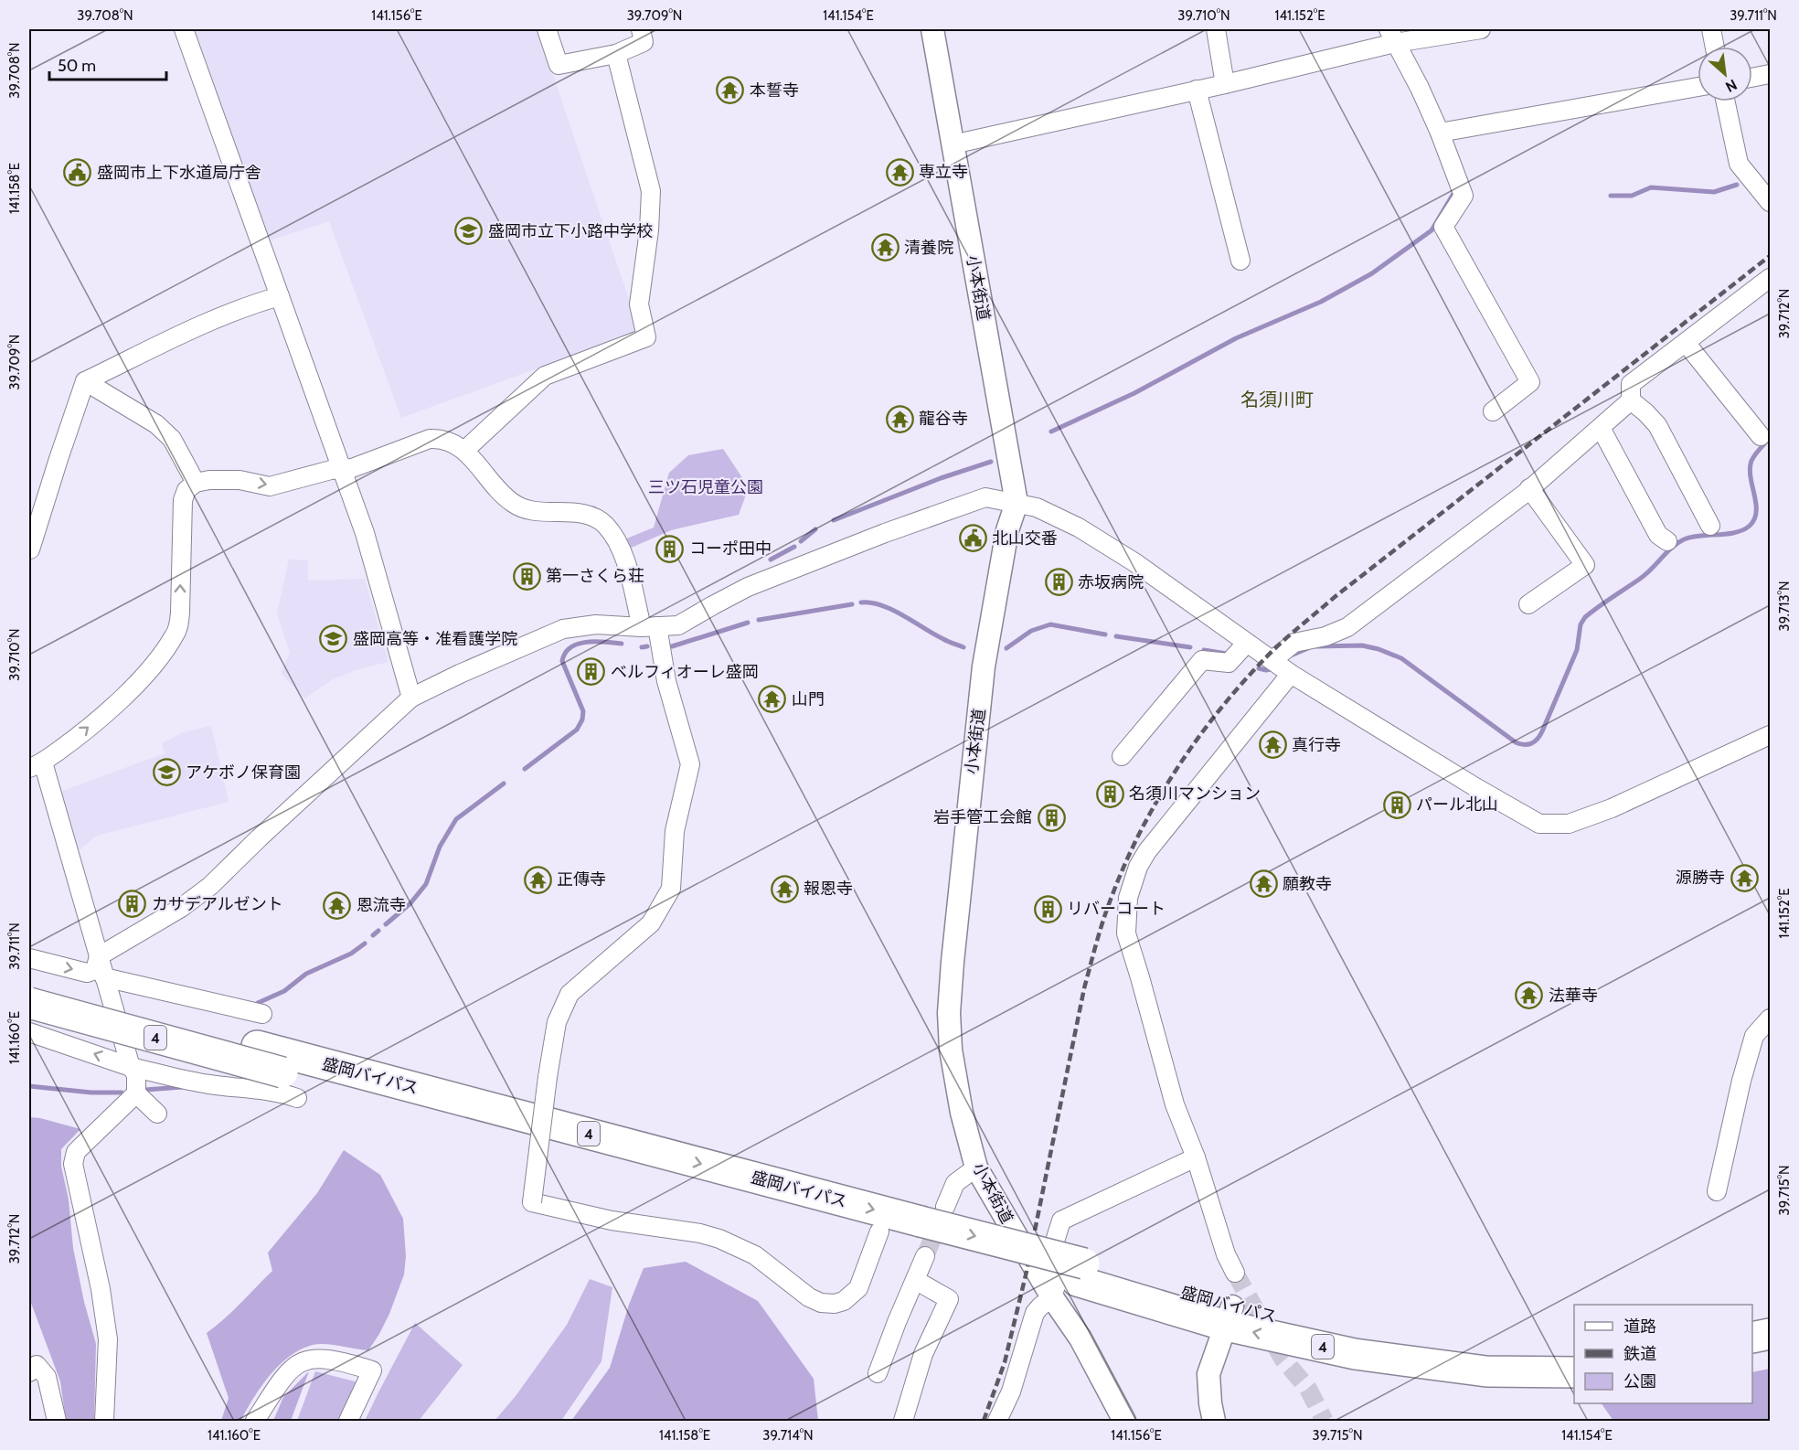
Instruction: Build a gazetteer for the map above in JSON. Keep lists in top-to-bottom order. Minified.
{"streets":{"highway":["4","盛岡バイパス"],"street":["小本街道"]},"districts":["名須川町"],"parks":["三ツ石児童公園"],"places":{"temple":["本誓寺","専立寺","清養院","龍谷寺","山門","真行寺","源勝寺","正傳寺","願教寺","報恩寺","恩流寺","法華寺"],"public building":["盛岡市上下水道局庁舎","北山交番"],"school or university":["盛岡市立下小路中学校","盛岡高等・准看護学院","アケボノ保育園"],"building":["コーポ田中","第一さくら荘","赤坂病院","ベルフィオーレ盛岡","名須川マンション","パール北山","岩手管工会館","カサデアルゼント","リバーコート"]},"legend":["道路","鉄道","公園"],"scale_bar":"50 m","north":"bottom right","coordinates":["39.708°N","141.156°E","39.709°N","141.154°E","39.710°N","141.152°E","39.711°N","141.158°E","39.712°N","39.713°N","141.160°E","39.715°N","39.714°N"]}
